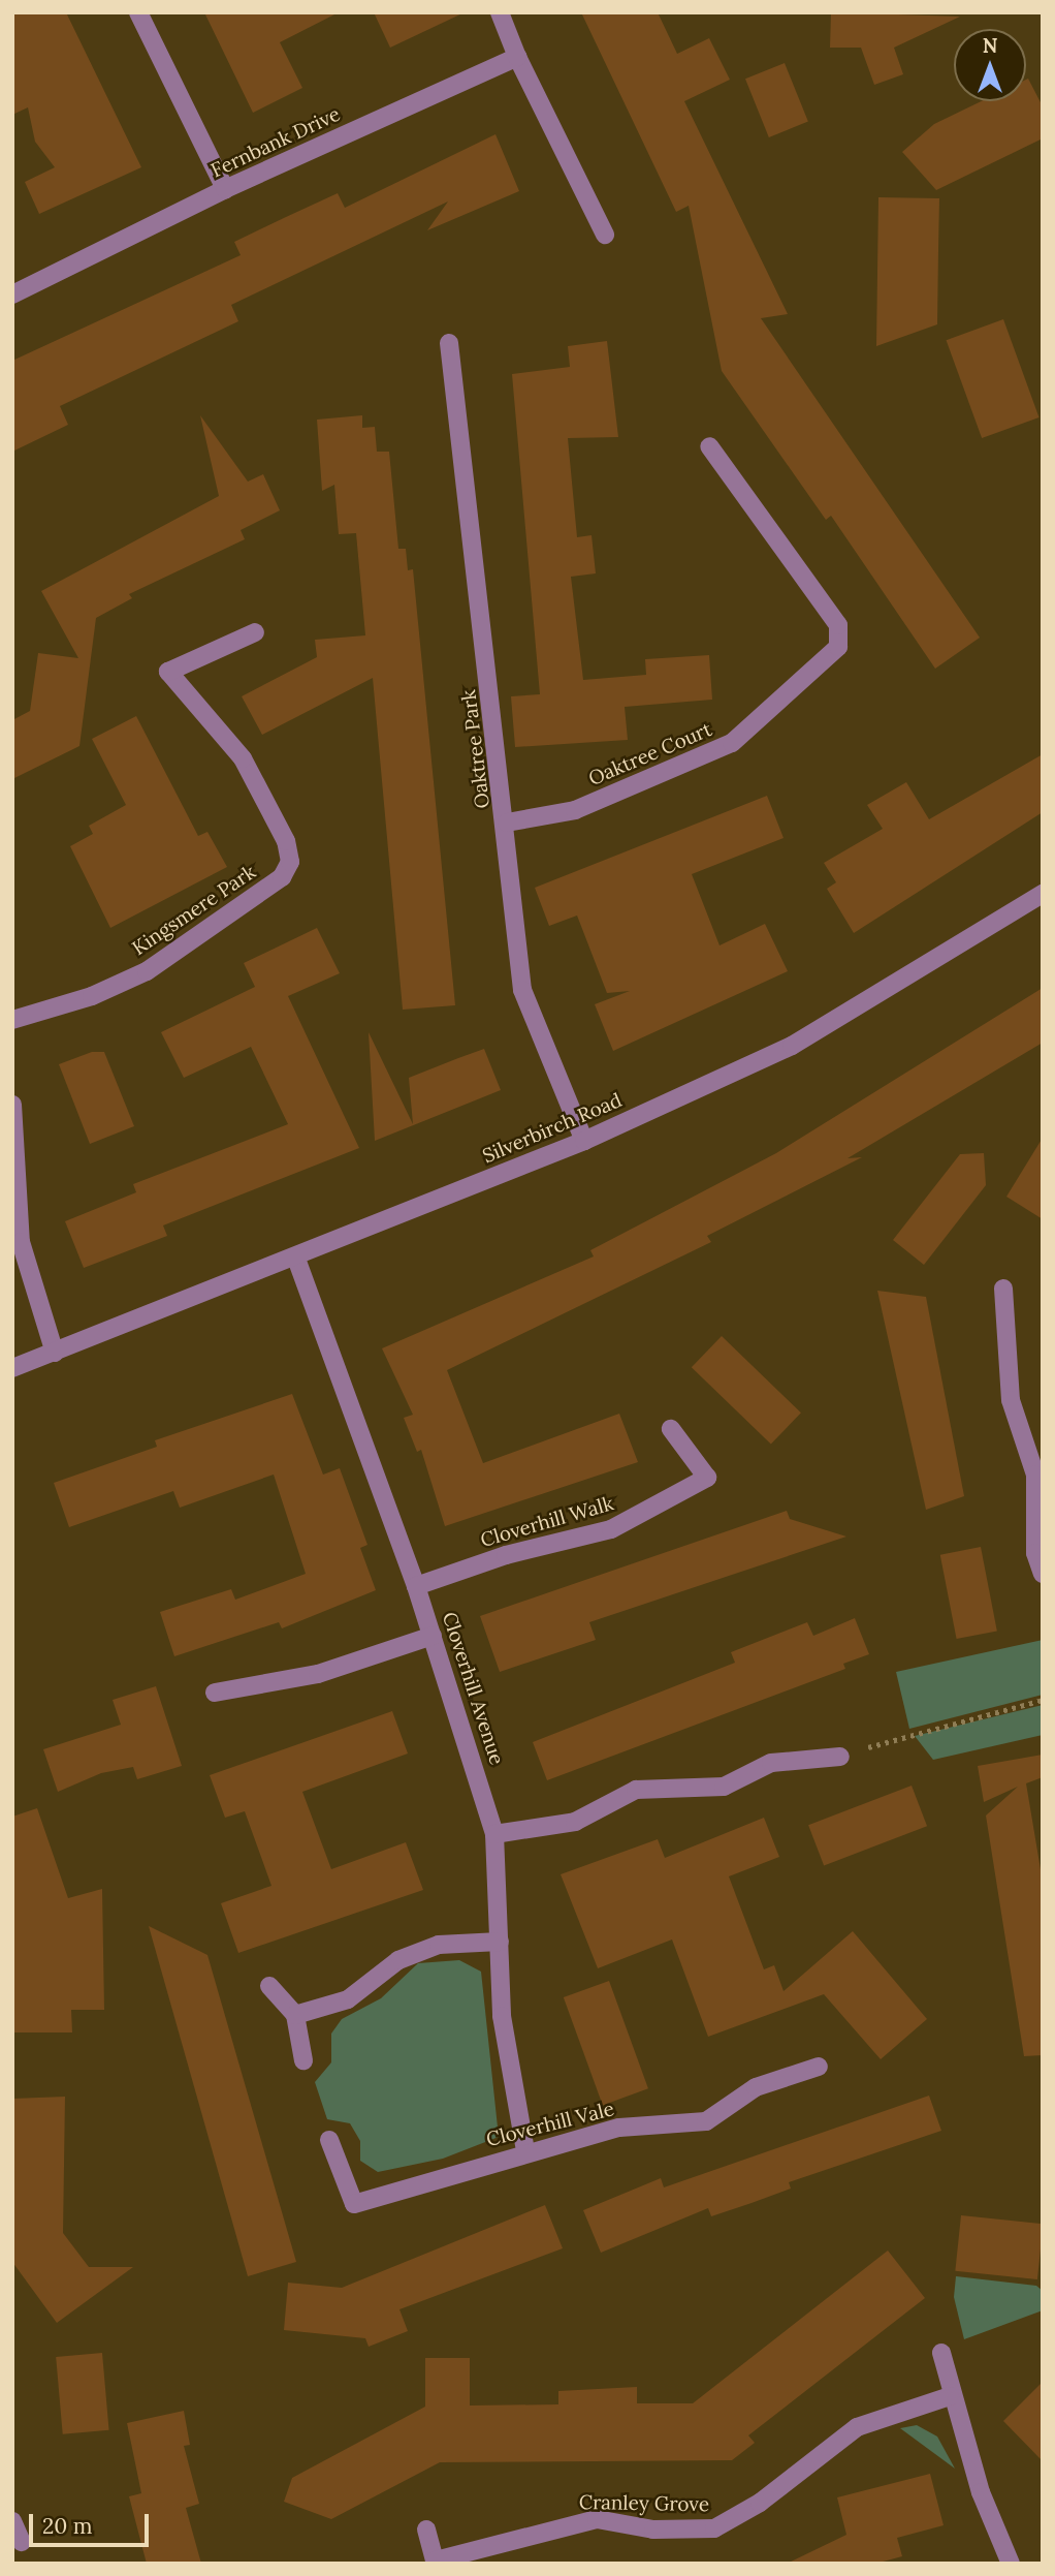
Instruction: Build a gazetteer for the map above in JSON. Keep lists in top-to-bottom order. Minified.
{"streets":{"street":["Fernbank Drive","Oaktree Park","Oaktree Court","Kingsmere Park","Silverbirch Road","Cloverhill Walk","Cloverhill Avenue","Cloverhill Vale","Cranley Grove"]},"crossings":[["Oaktree Park","Oaktree Court"],["Oaktree Park","Silverbirch Road"],["Silverbirch Road","Cloverhill Avenue"],["Cloverhill Walk","Cloverhill Avenue"],["Cloverhill Avenue","Cloverhill Vale"]],"scale_bar":"20 m","north":"top"}
